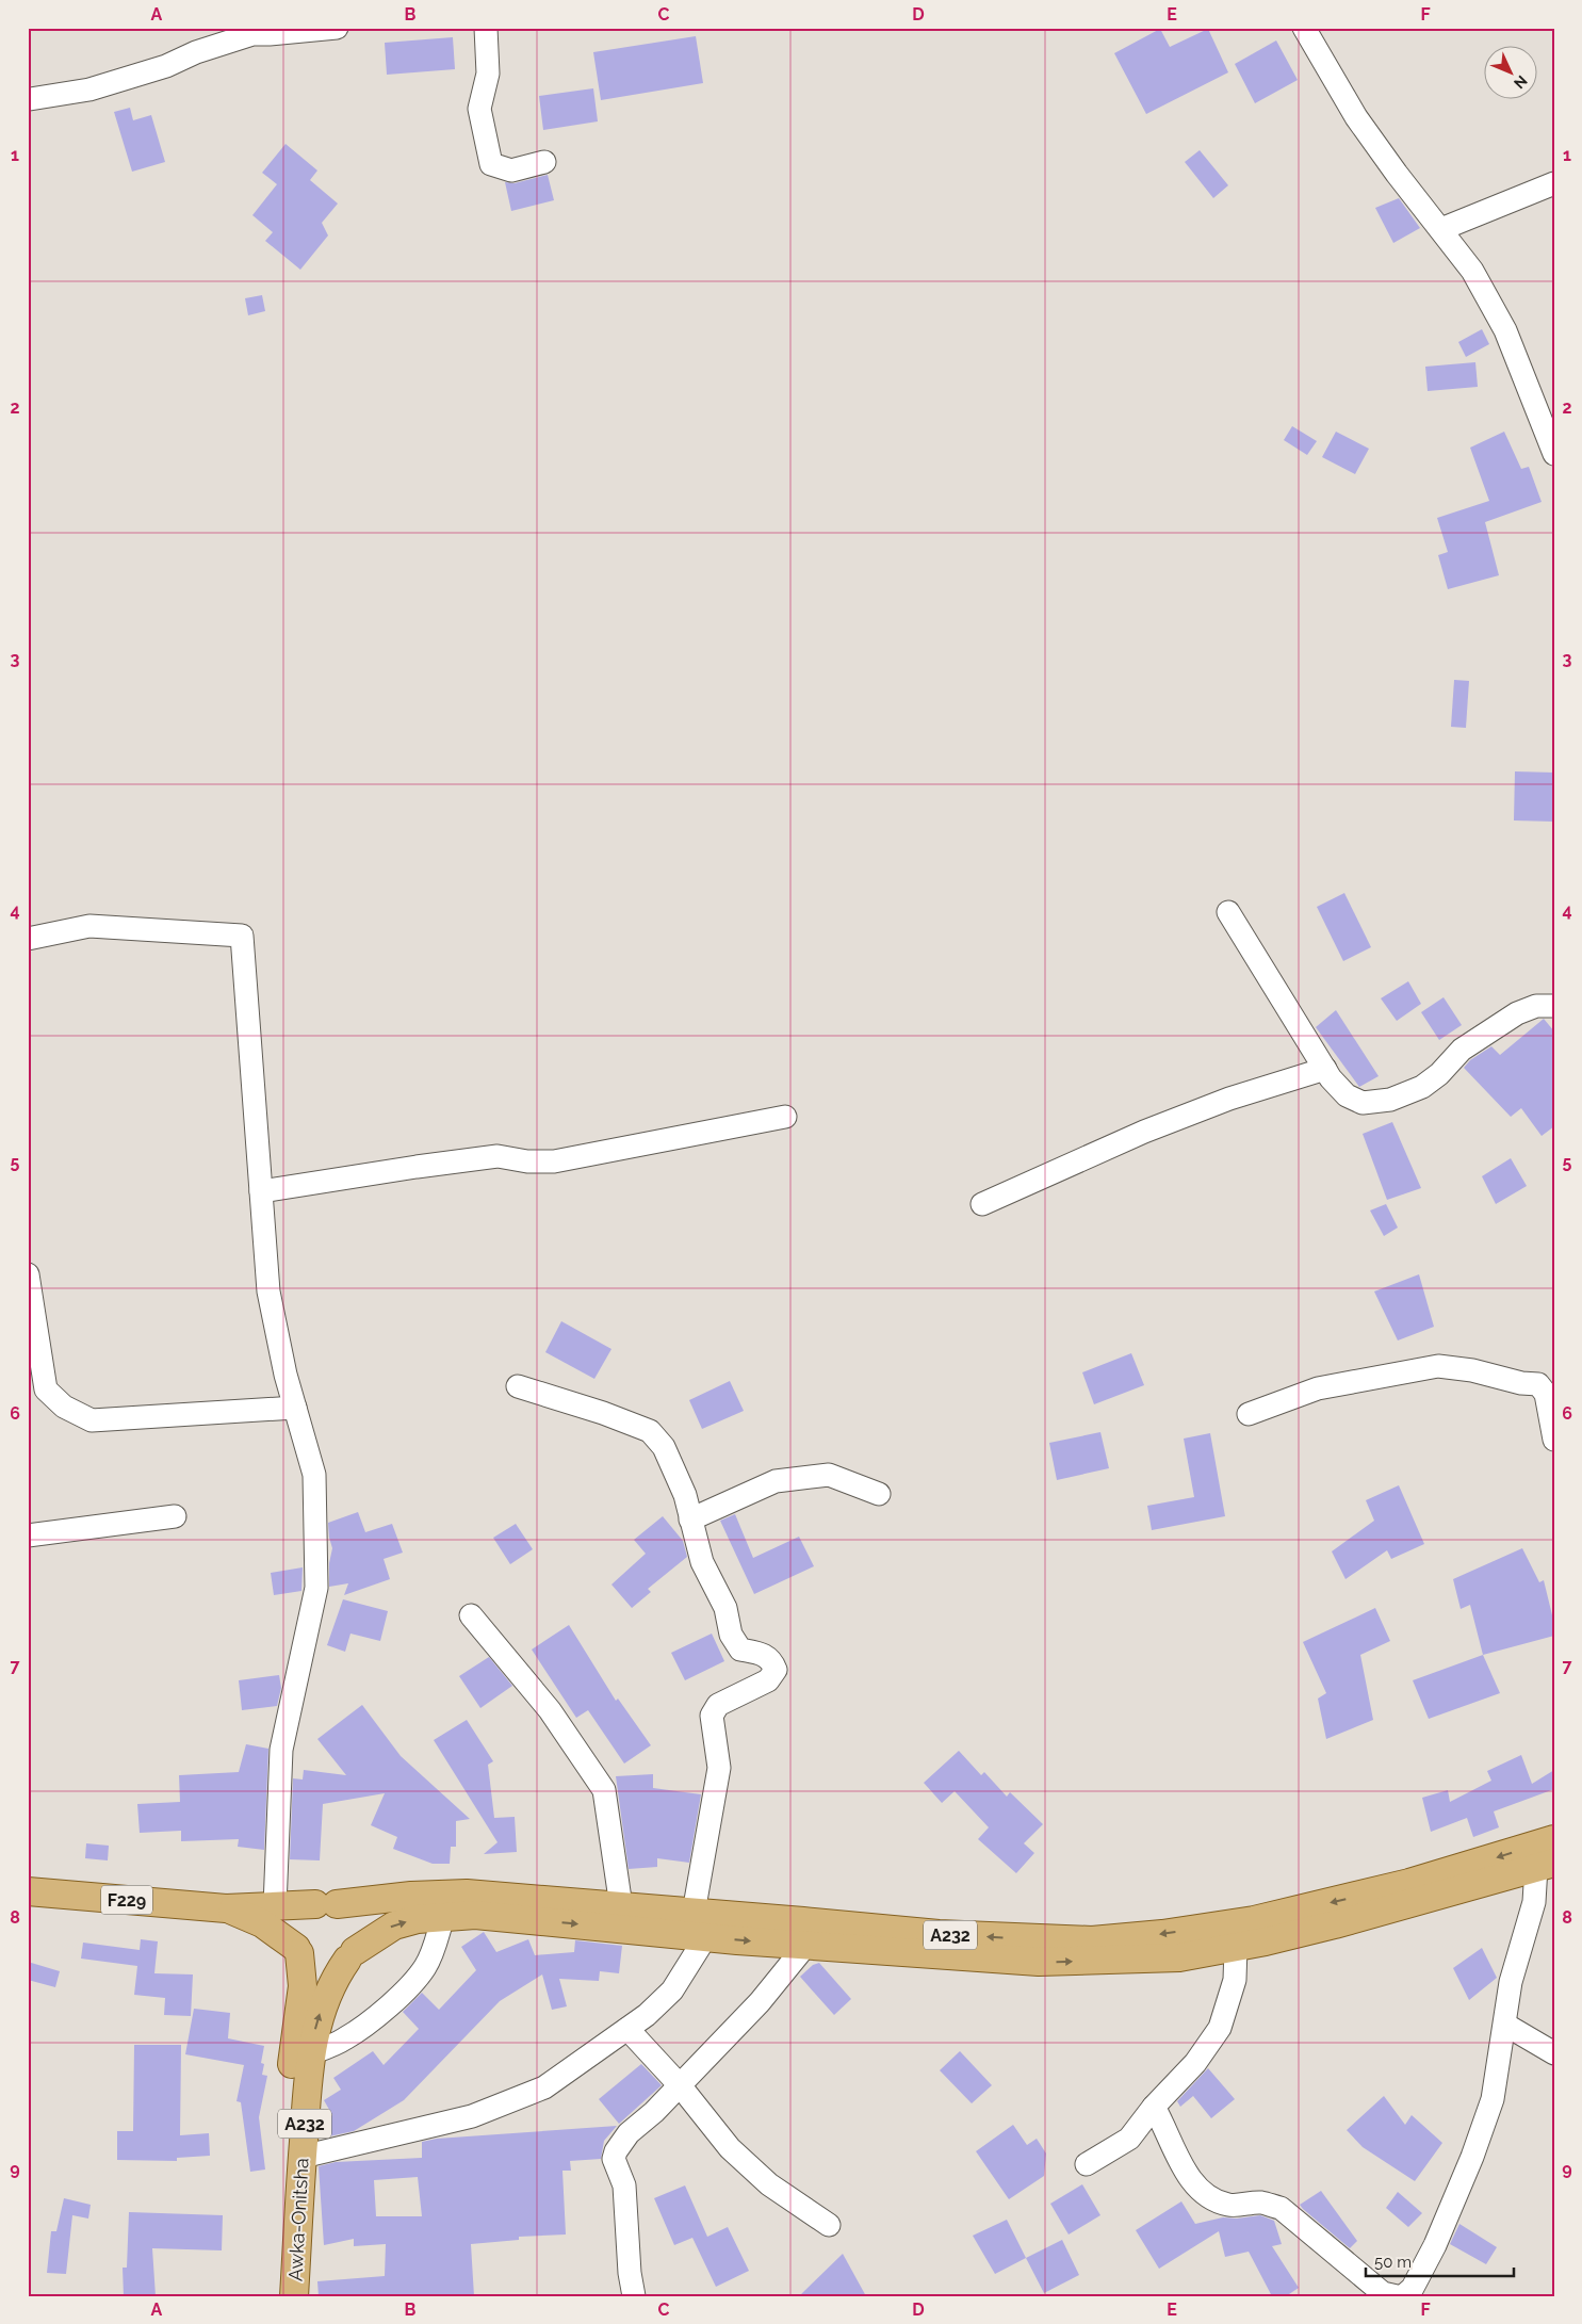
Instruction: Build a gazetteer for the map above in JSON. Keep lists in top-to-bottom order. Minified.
{"streets":{"main road":["F229","A232","Awka-Onitsha"]},"crossings":[["F229","A232"],["F229","Awka-Onitsha"],["A232","Awka-Onitsha"]],"scale_bar":"50 m","north":"bottom right","grid":{"columns":["A","B","C","D","E","F"],"rows":["1","2","3","4","5","6","7","8","9"]}}
